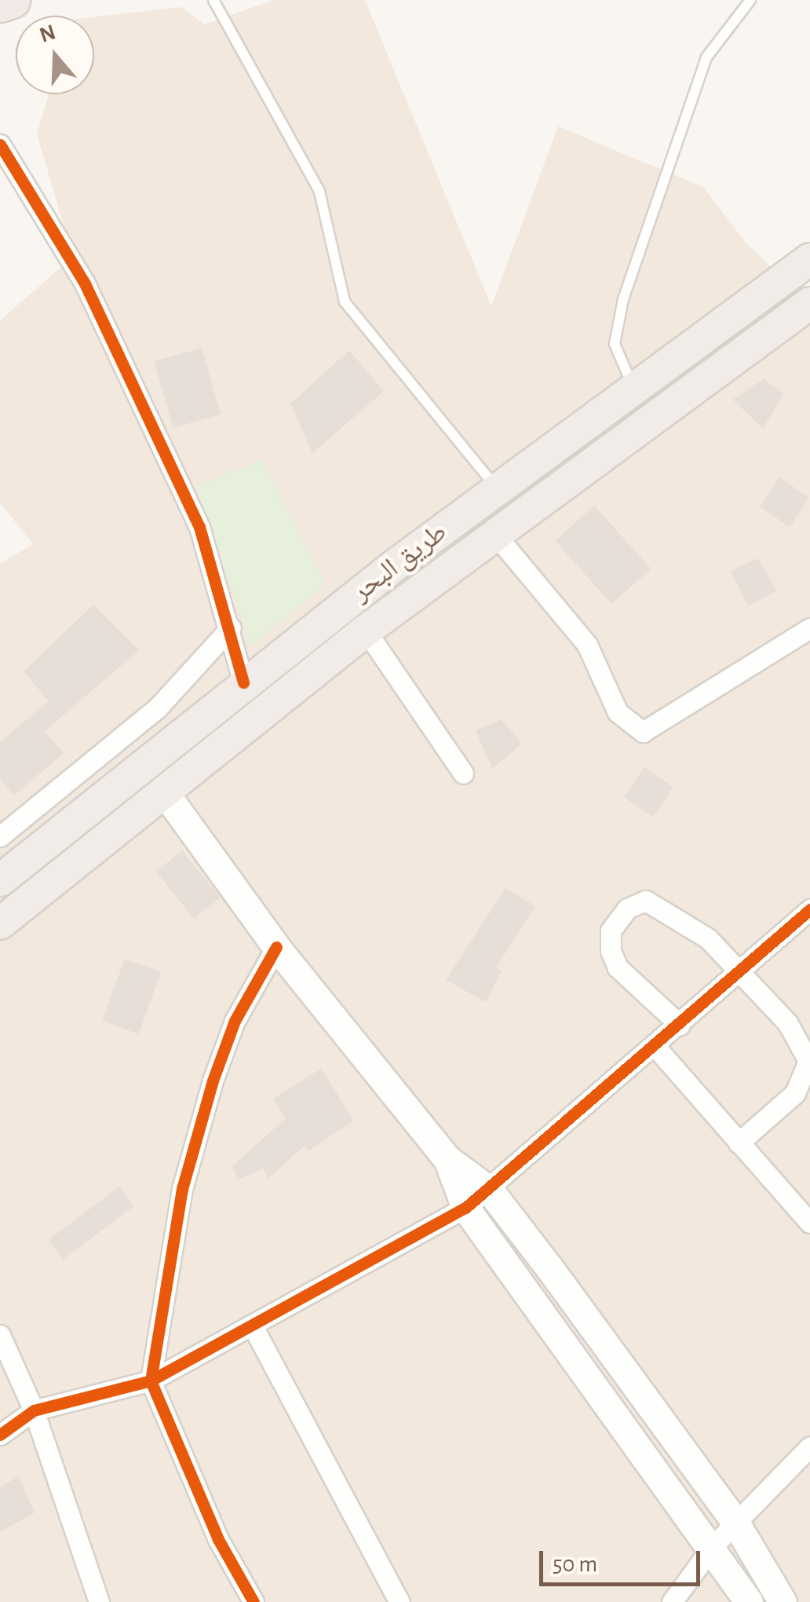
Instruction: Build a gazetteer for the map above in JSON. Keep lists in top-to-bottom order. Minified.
{"streets":{"highway":["طريق البحر"]},"scale_bar":"50 m","north":"top"}
